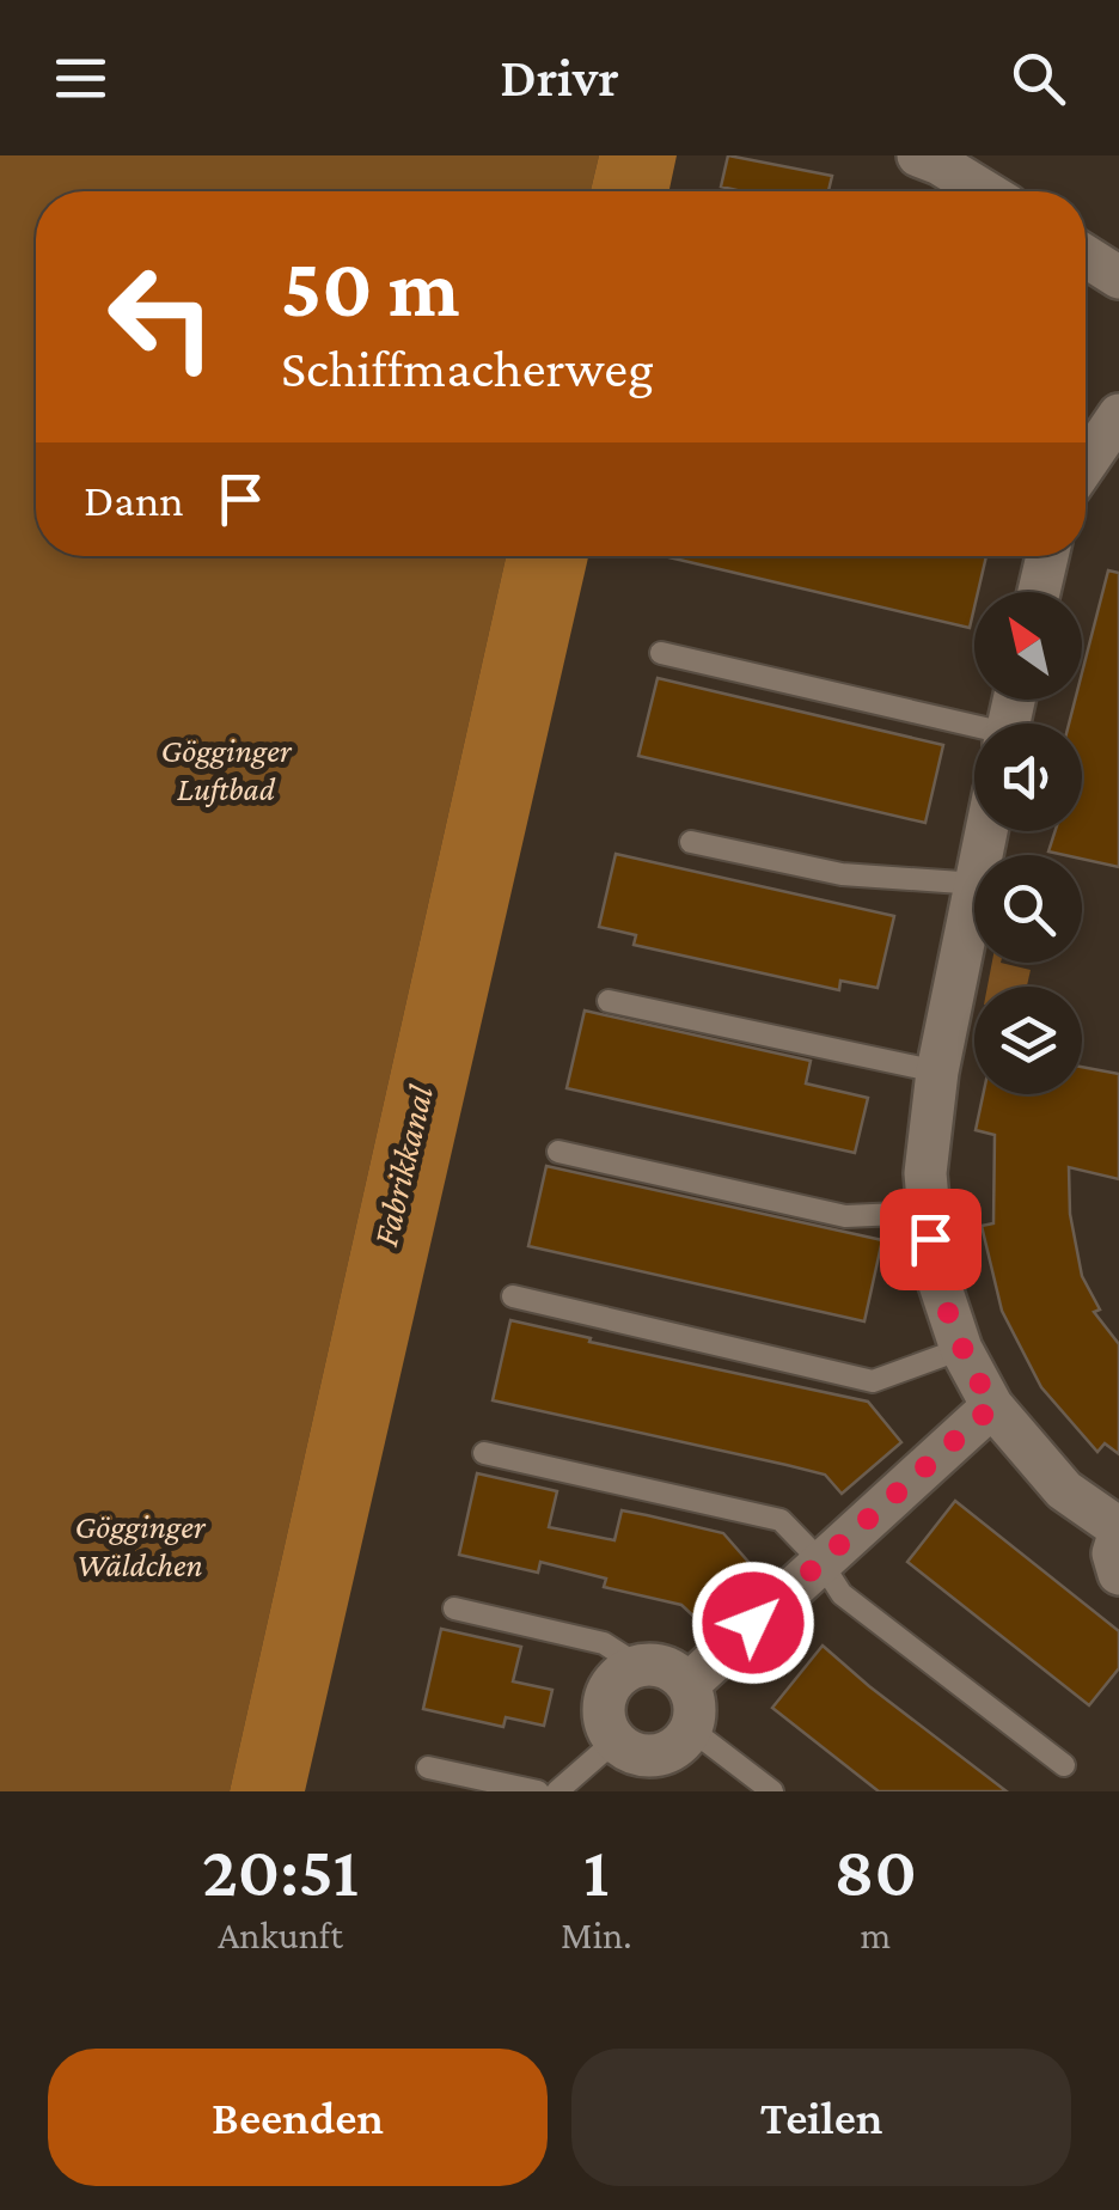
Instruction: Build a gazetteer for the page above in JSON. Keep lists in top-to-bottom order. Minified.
{"water":["Fabrikkanal"],"parks":["Gögginger Luftbad","Gögginger Wäldchen"],"north":"top left","page":{"header":"Drivr","turn":["50 m","Schiffmacherweg"],"then":"Dann","eta":["20:51","Ankunft","1","Min.","80","m"],"buttons":["Beenden","Teilen"]}}
